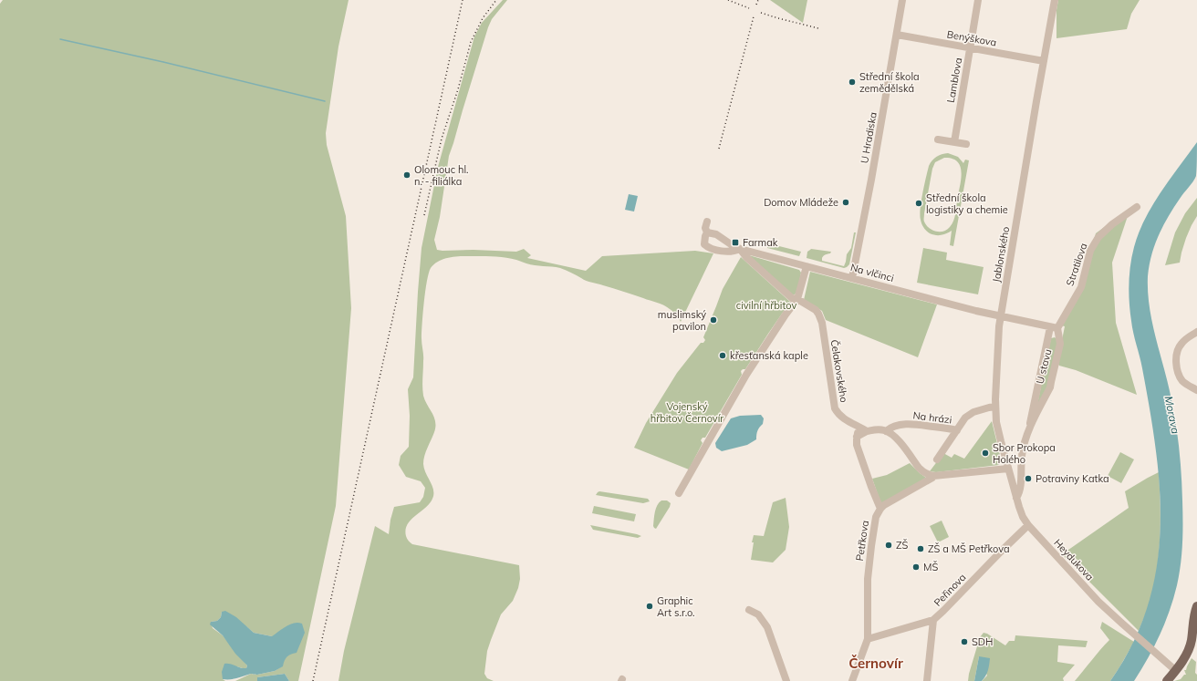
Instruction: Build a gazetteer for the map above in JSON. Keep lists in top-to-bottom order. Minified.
{"streets":{"street":["Benýškova","Lamblova","U Hradiska","Jablonského","Stratilova","Na vlčinci","U stavu","Čelakovského","Na hrázi","Petřkova","Heydukova","Peřinova"]},"crossings":[["Benýškova","Lamblova"],["Benýškova","U Hradiska"],["Benýškova","Jablonského"],["U Hradiska","Na vlčinci"],["Jablonského","Na vlčinci"],["Jablonského","Heydukova"],["Stratilova","U stavu"],["Na vlčinci","Čelakovského"],["U stavu","Heydukova"],["Čelakovského","Na hrázi"],["Petřkova","Peřinova"],["Heydukova","Peřinova"]],"districts":["Černovír"],"water":["Morava"],"parks":["civilní hřbitov","Vojenský hřbitov Černovír"],"places":{"other":["Střední škola zemědělská","Olomouc hl. n. - filiálka","Domov Mládeže","Střední škola logistiky a chemie","muslimský pavilon","křesťanská kaple","Sbor Prokopa Holého","Potraviny Katka","ZŠ","ZŠ a MŠ Petřkova","MŠ","Graphic Art s.r.o.","SDH"],"transit":["Farmak"]}}
